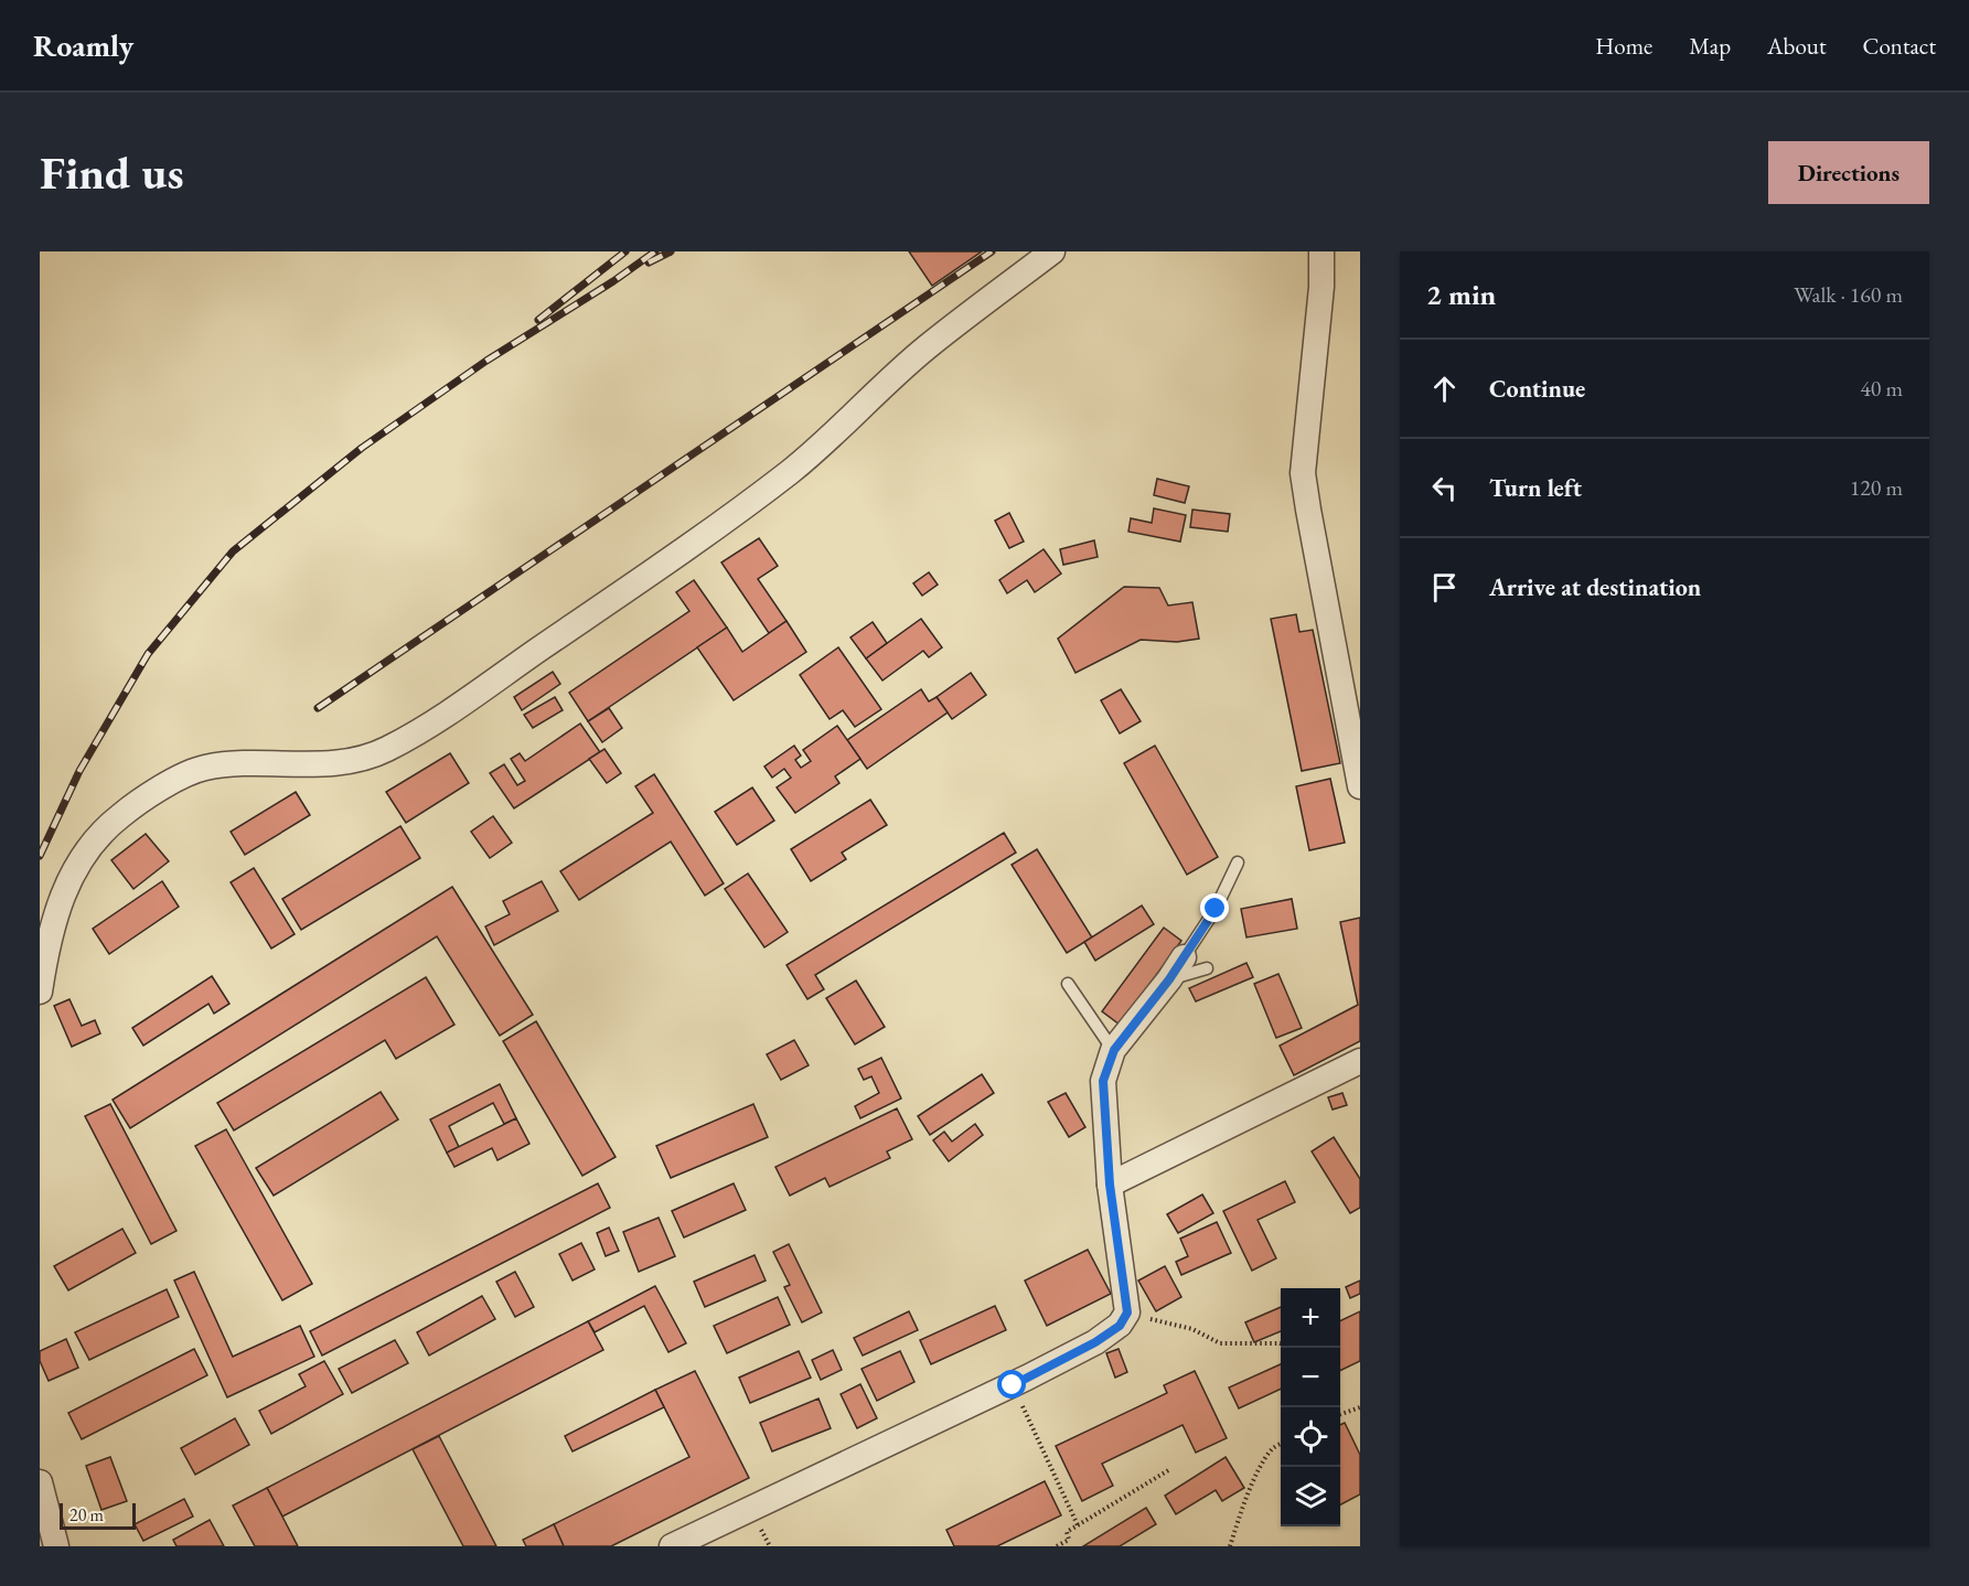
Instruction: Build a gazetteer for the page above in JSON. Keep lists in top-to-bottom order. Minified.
{"scale_bar":"20 m","page":{"header":"Roamly","nav":["Home","Map","About","Contact"],"buttons":"Directions","title":"Find us","heading":["2 min","Walk · 160 m"],"list":[["Continue","40 m"],["Turn left","120 m"],"Arrive at destination"],"map_buttons":["+","−"],"scale":"20 m"}}
